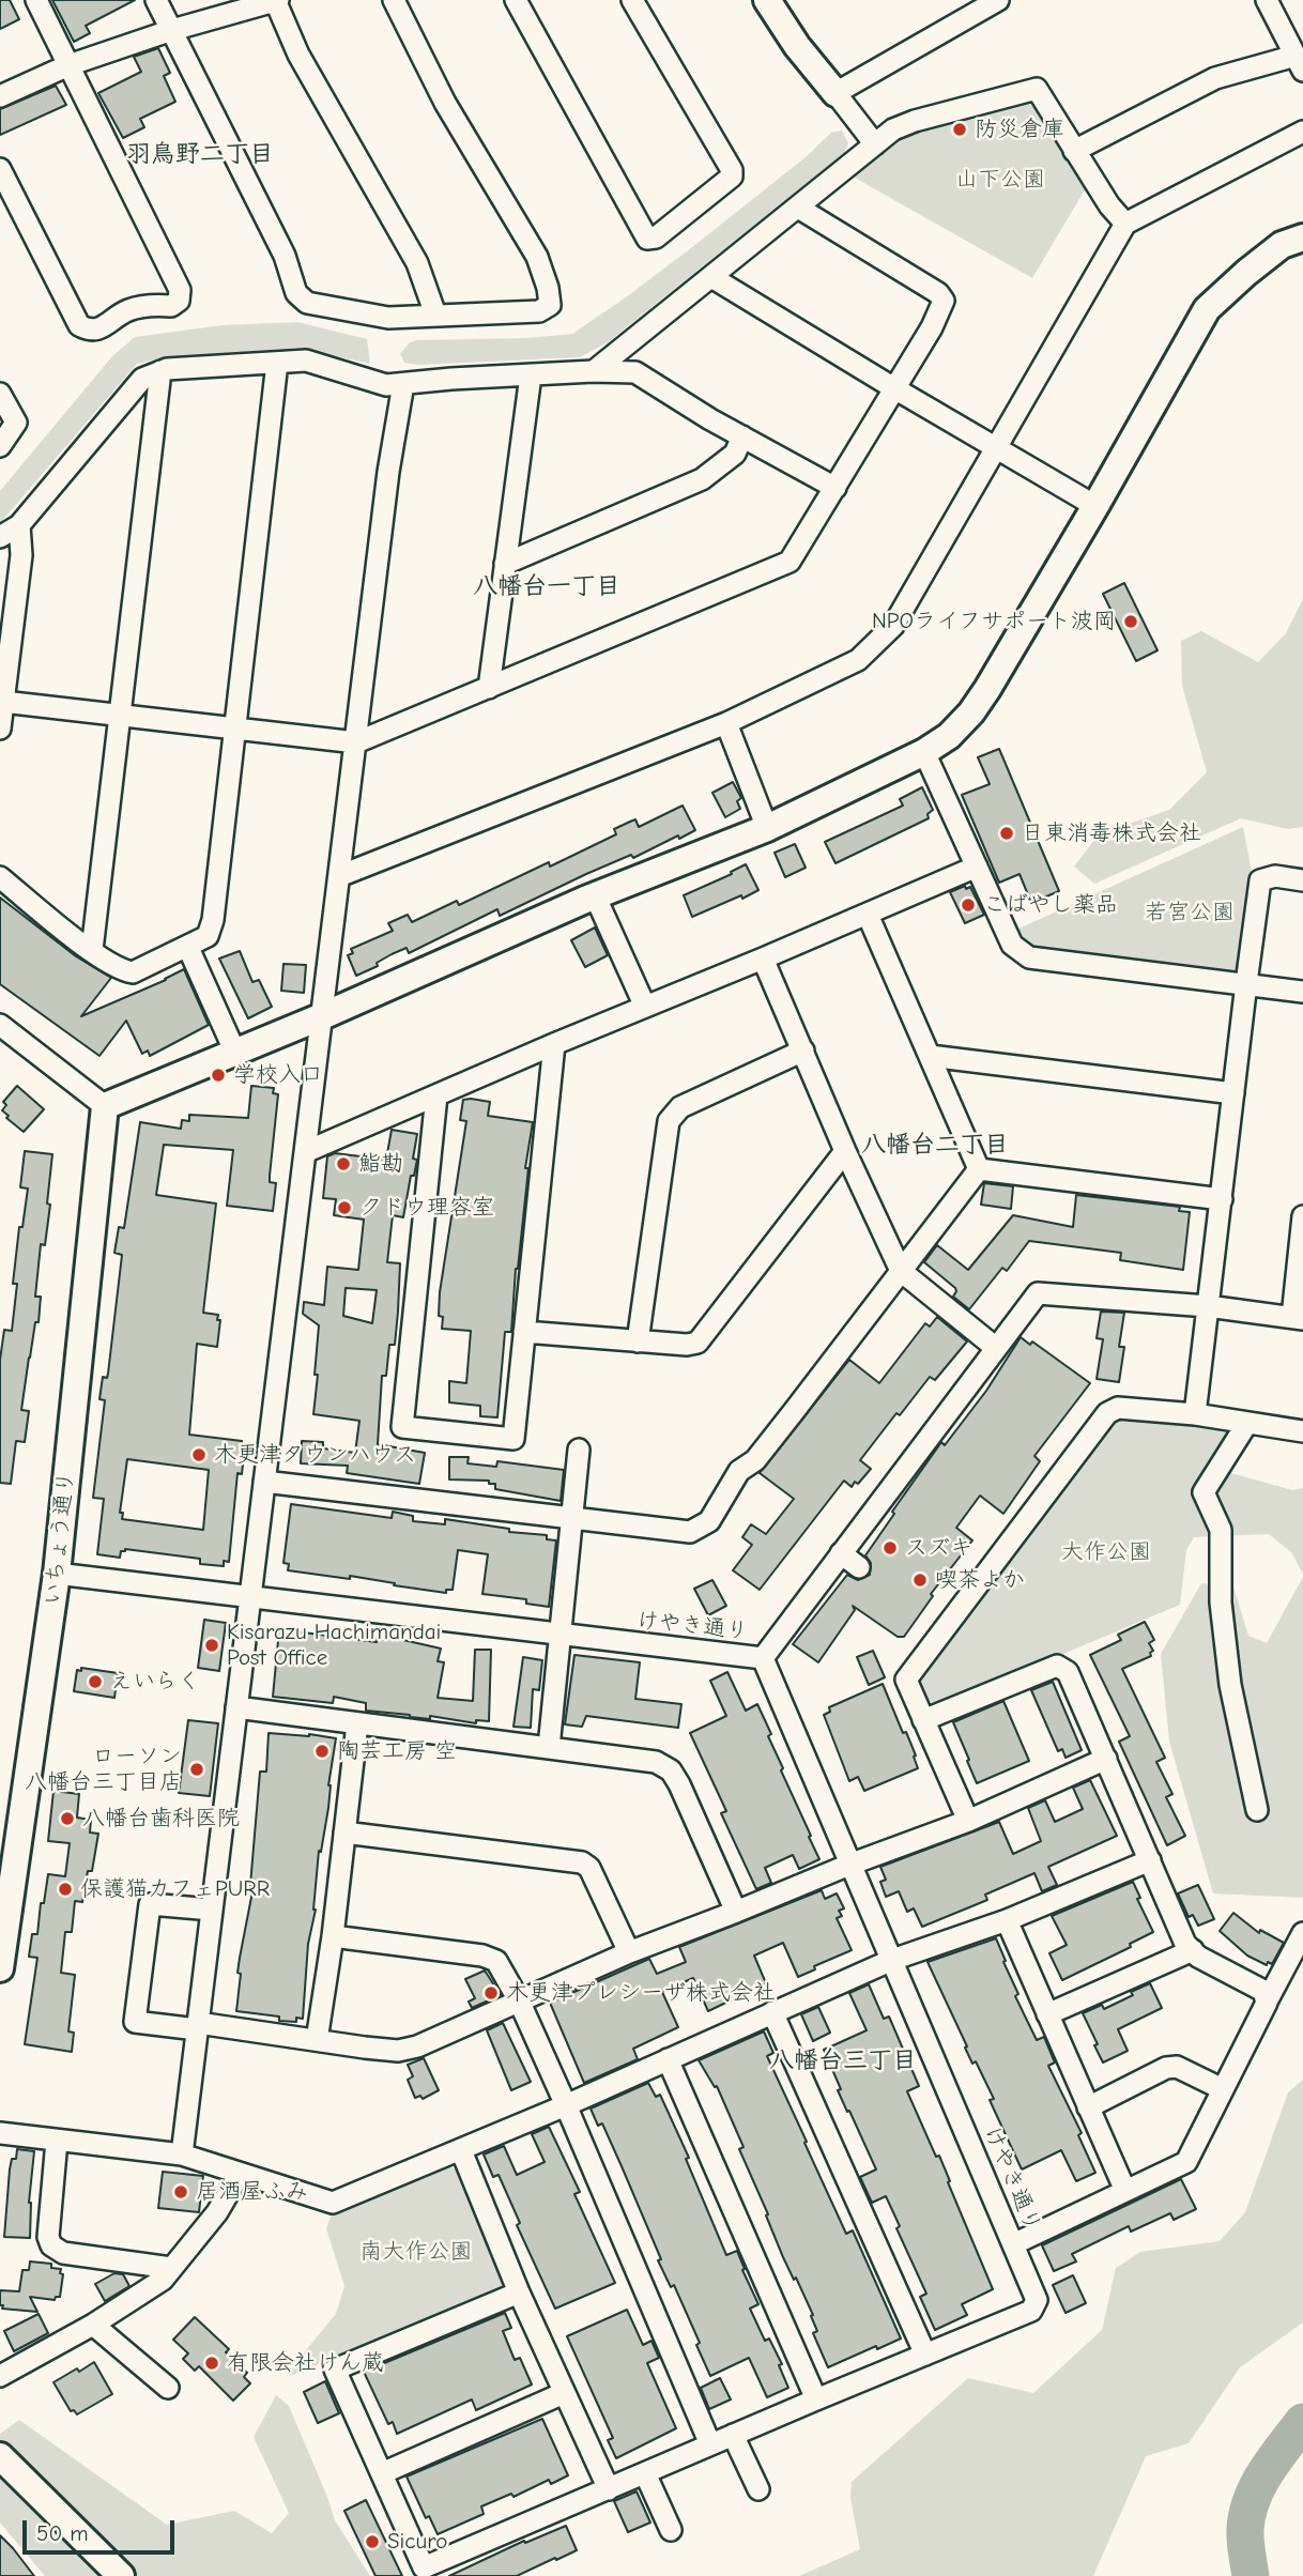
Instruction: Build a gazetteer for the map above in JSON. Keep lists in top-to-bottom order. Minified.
{"streets":{"street":["いちょう通り","けやき通り"]},"crossings":[["いちょう通り","けやき通り"]],"districts":["羽鳥野二丁目","八幡台一丁目","八幡台二丁目","八幡台三丁目"],"parks":["山下公園","若宮公園","大作公園","南大作公園"],"places":["防災倉庫","NPOライフサポート波岡","日東消毒株式会社","こばやし薬品","学校入口","鮨勘","クドウ理容室","木更津タウンハウス","スズキ","喫茶よか","Kisarazu Hachimandai Post Office","えいらく","陶芸工房 空","ローソン 八幡台三丁目店","八幡台歯科医院","保護猫カフェPURR","木更津プレシーザ株式会社","居酒屋ふみ","有限会社けん蔵","Sicuro"],"scale_bar":"50 m"}
